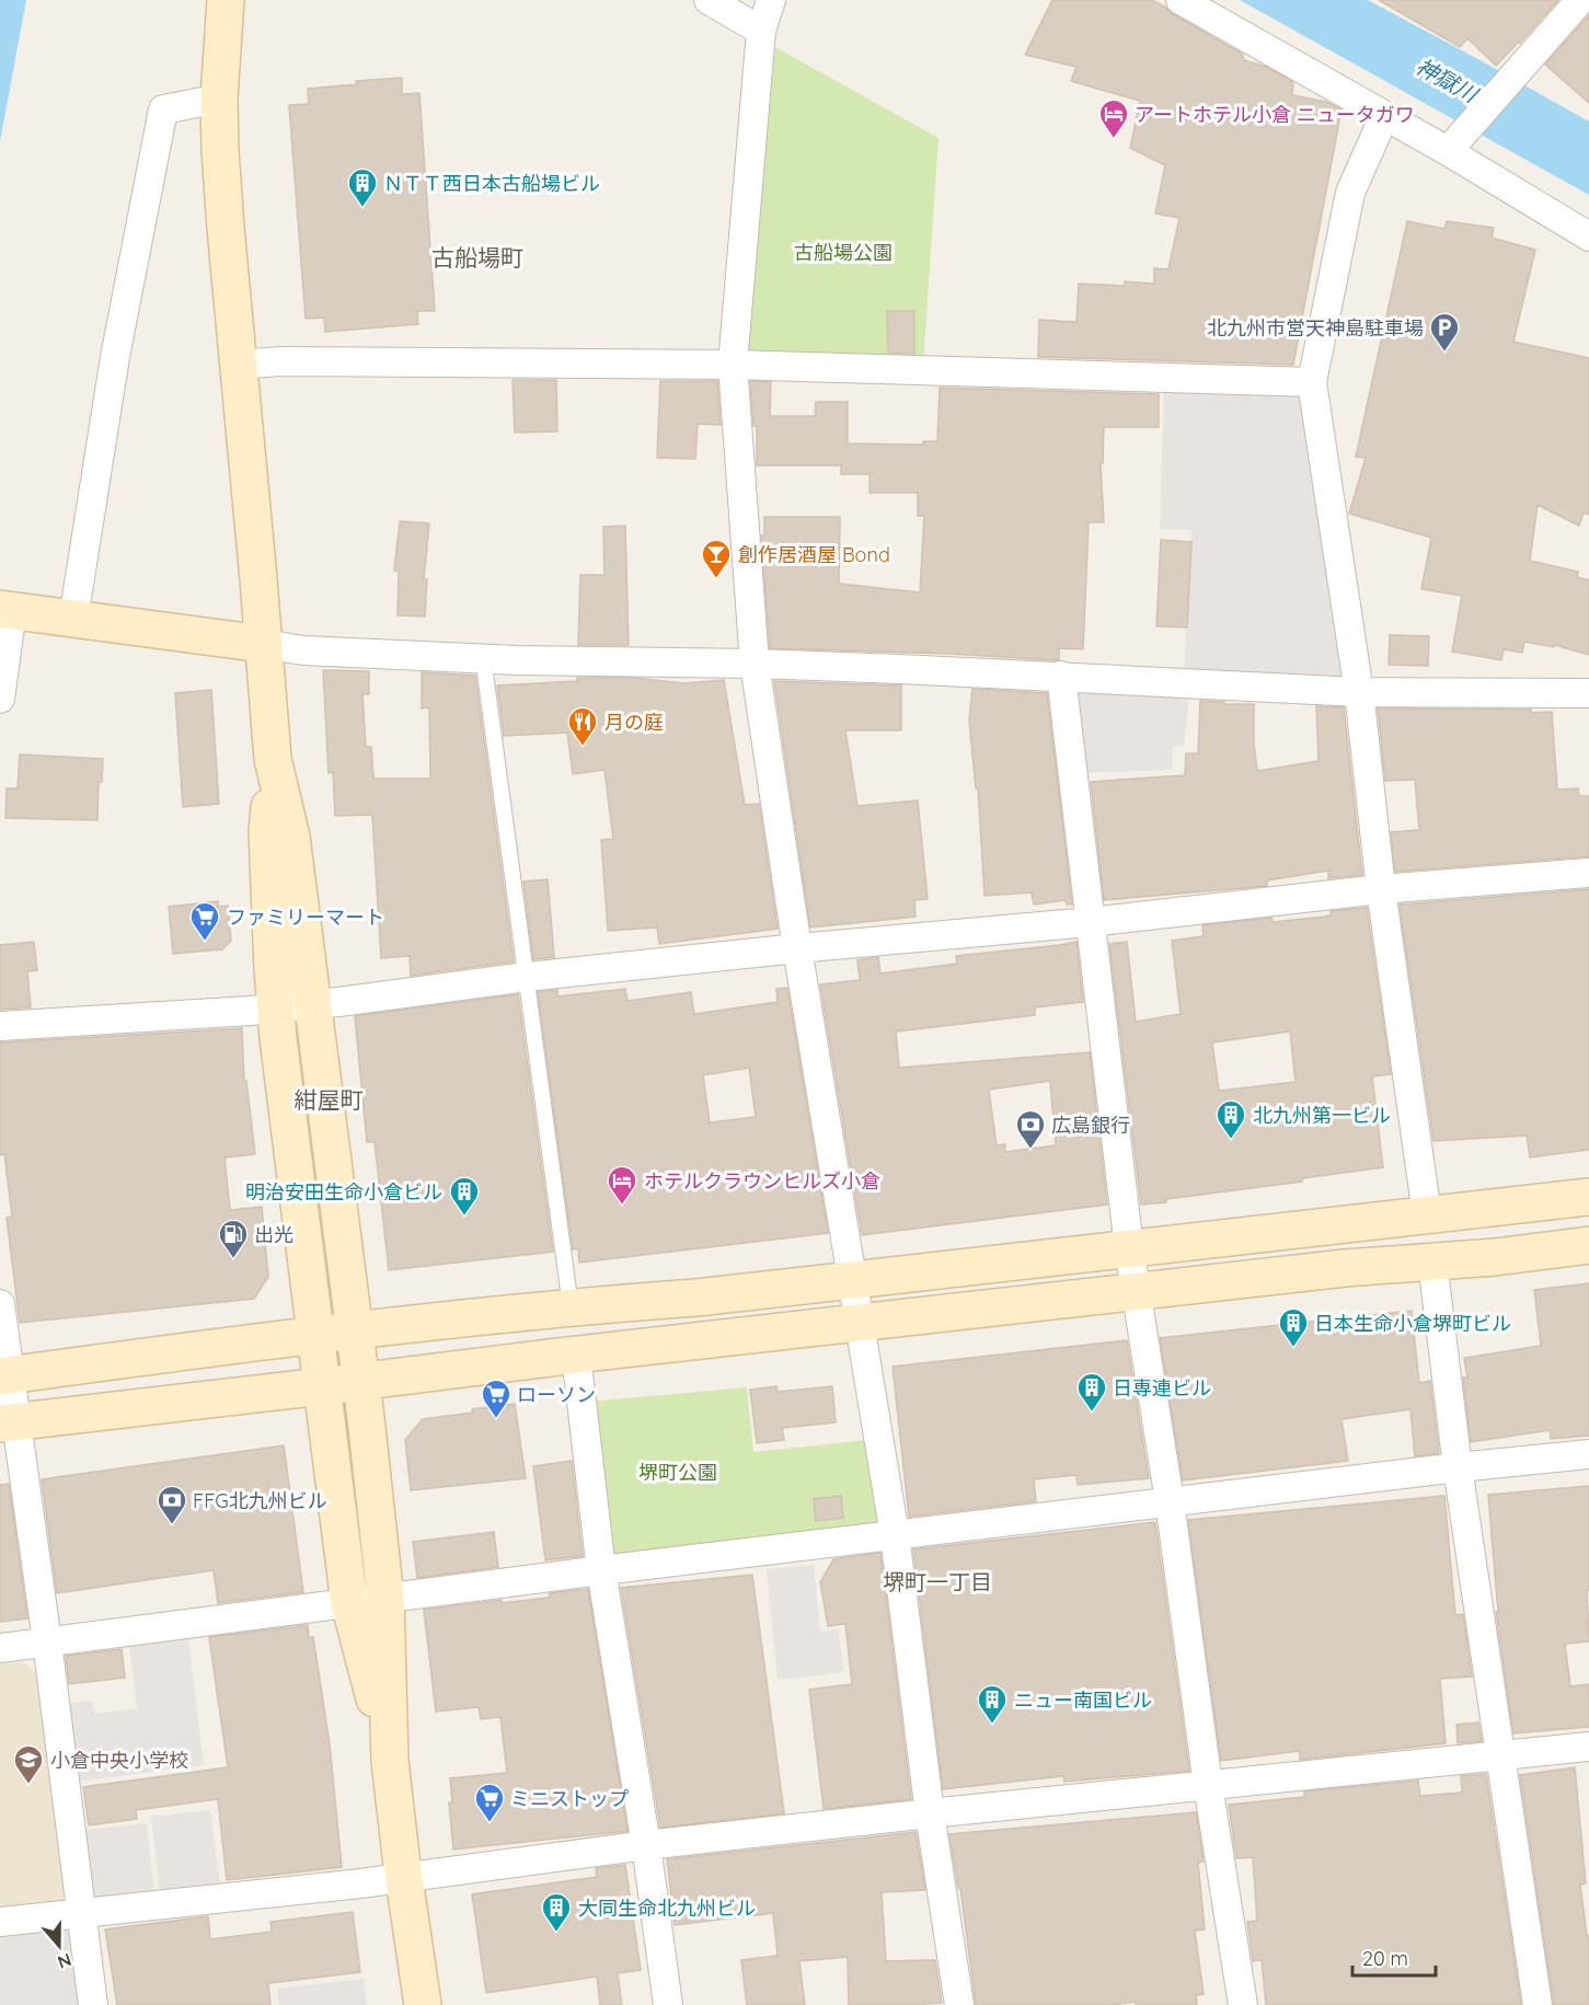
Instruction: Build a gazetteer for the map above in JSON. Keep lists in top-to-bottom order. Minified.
{"districts":["古船場町","紺屋町","堺町一丁目"],"water":["神獄川"],"parks":["古船場公園","堺町公園"],"places":{"hotel":["アートホテル小倉 ニュータガワ","ホテルクラウンヒルズ小倉"],"building":["ＮＴＴ西日本古船場ビル","北九州第一ビル","明治安田生命小倉ビル","日本生命小倉堺町ビル","日専連ビル","ニュー南国ビル","大同生命北九州ビル"],"parking":["北九州市営天神島駐車場"],"bar":["創作居酒屋 Bond"],"restaurant":["月の庭"],"supermarket":["ファミリーマート","ローソン","ミニストップ"],"bank":["広島銀行","FFG北九州ビル"],"fuel station":["出光"],"school or university":["小倉中央小学校"]},"scale_bar":"20 m","north":"bottom"}
